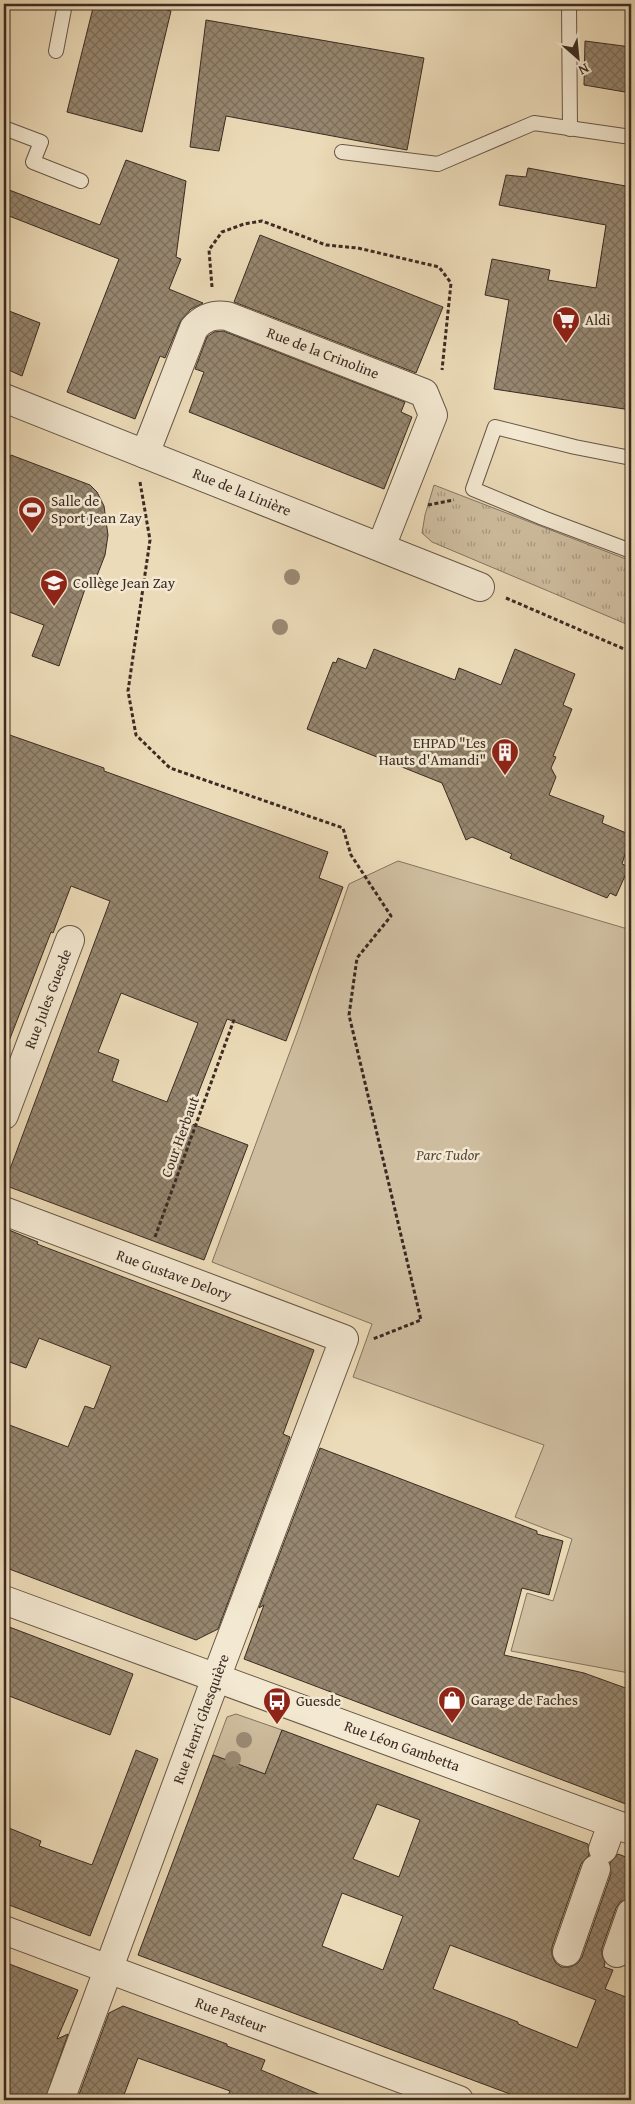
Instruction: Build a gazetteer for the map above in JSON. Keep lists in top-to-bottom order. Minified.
{"streets":{"street":["Rue de la Crinoline","Rue de la Linière","Rue Jules Guesde","Rue Gustave Delory","Rue Henri Ghesquière","Rue Léon Gambetta","Rue Pasteur"],"path":["Cour Herbaut"]},"crossings":[["Cour Herbaut","Rue Gustave Delory"],["Rue Gustave Delory","Rue Henri Ghesquière"],["Rue Henri Ghesquière","Rue Léon Gambetta"],["Rue Henri Ghesquière","Rue Pasteur"]],"parks":["Parc Tudor"],"places":{"supermarket":["Aldi"],"sports":["Salle de Sport Jean Zay"],"school or university":["Collège Jean Zay"],"building":["EHPAD \"Les Hauts d'Amandi\""],"shop":["Garage de Faches"],"bus stop":["Guesde"]},"north":"bottom right"}
